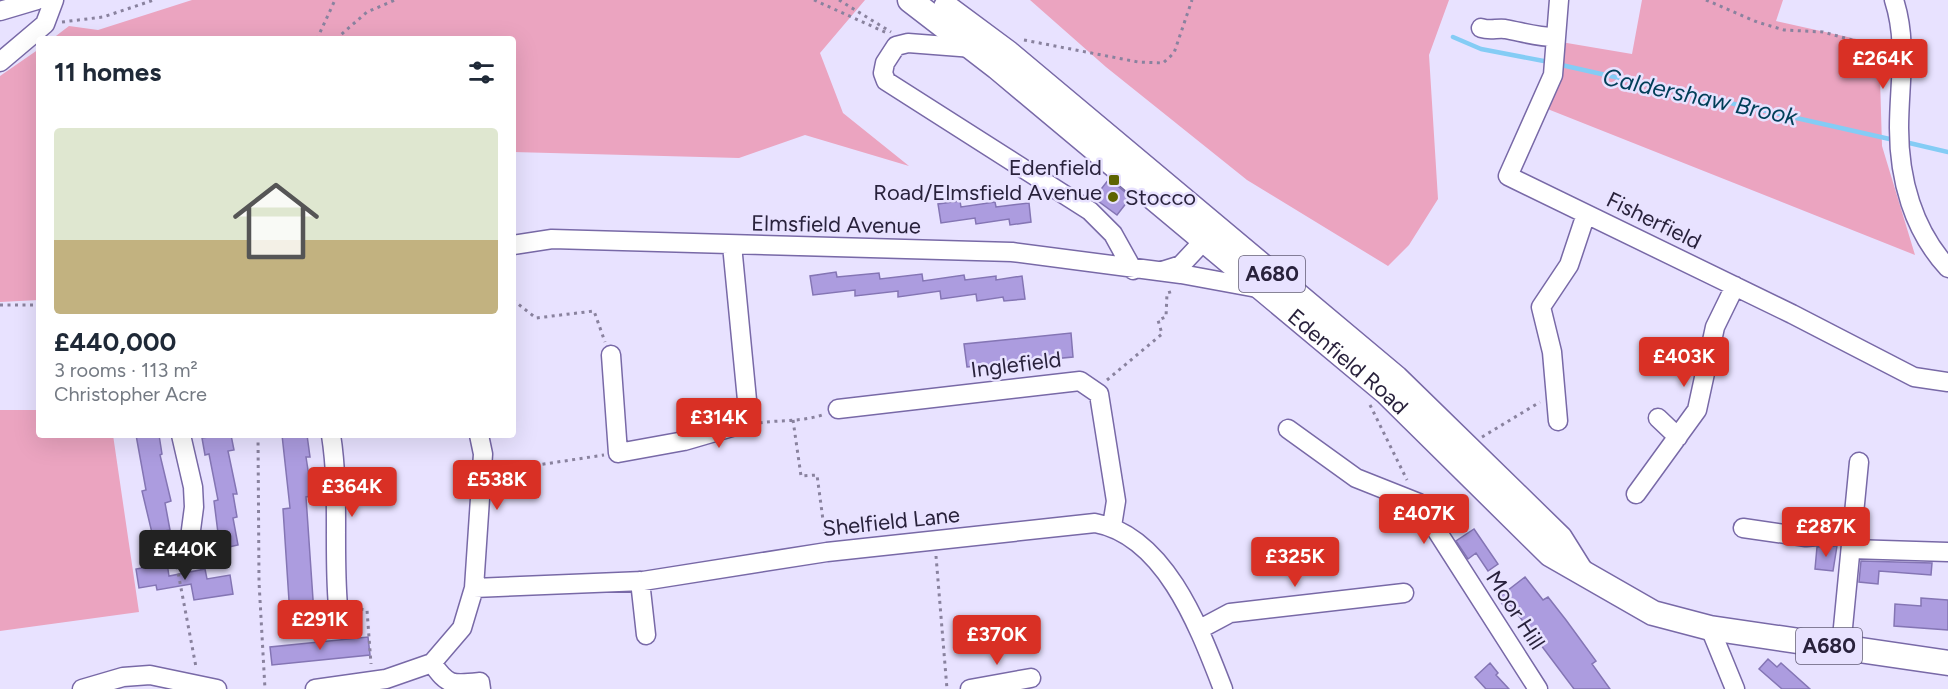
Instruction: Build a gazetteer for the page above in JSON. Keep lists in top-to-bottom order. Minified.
{"streets":{"main road":["A680","Edenfield Road"],"street":["Fisherfield","Elmsfield Avenue","Inglefield","Shelfield Lane","Moor Hill"]},"crossings":[["Elmsfield Avenue","Edenfield Road"]],"water":["Caldershaw Brook"],"places":{"transit":["Edenfield Road/Elmsfield Avenue"],"other":["Stocco"]},"page":{"heading":"11 homes","price":["£264K","£403K","£314K","£538K","£364K","£407K","£287K","£440K","£325K","£291K","£370K"],"list":[{"name":"£440,000","note":"3 rooms · 113 m² · Christopher Acre"}]}}
